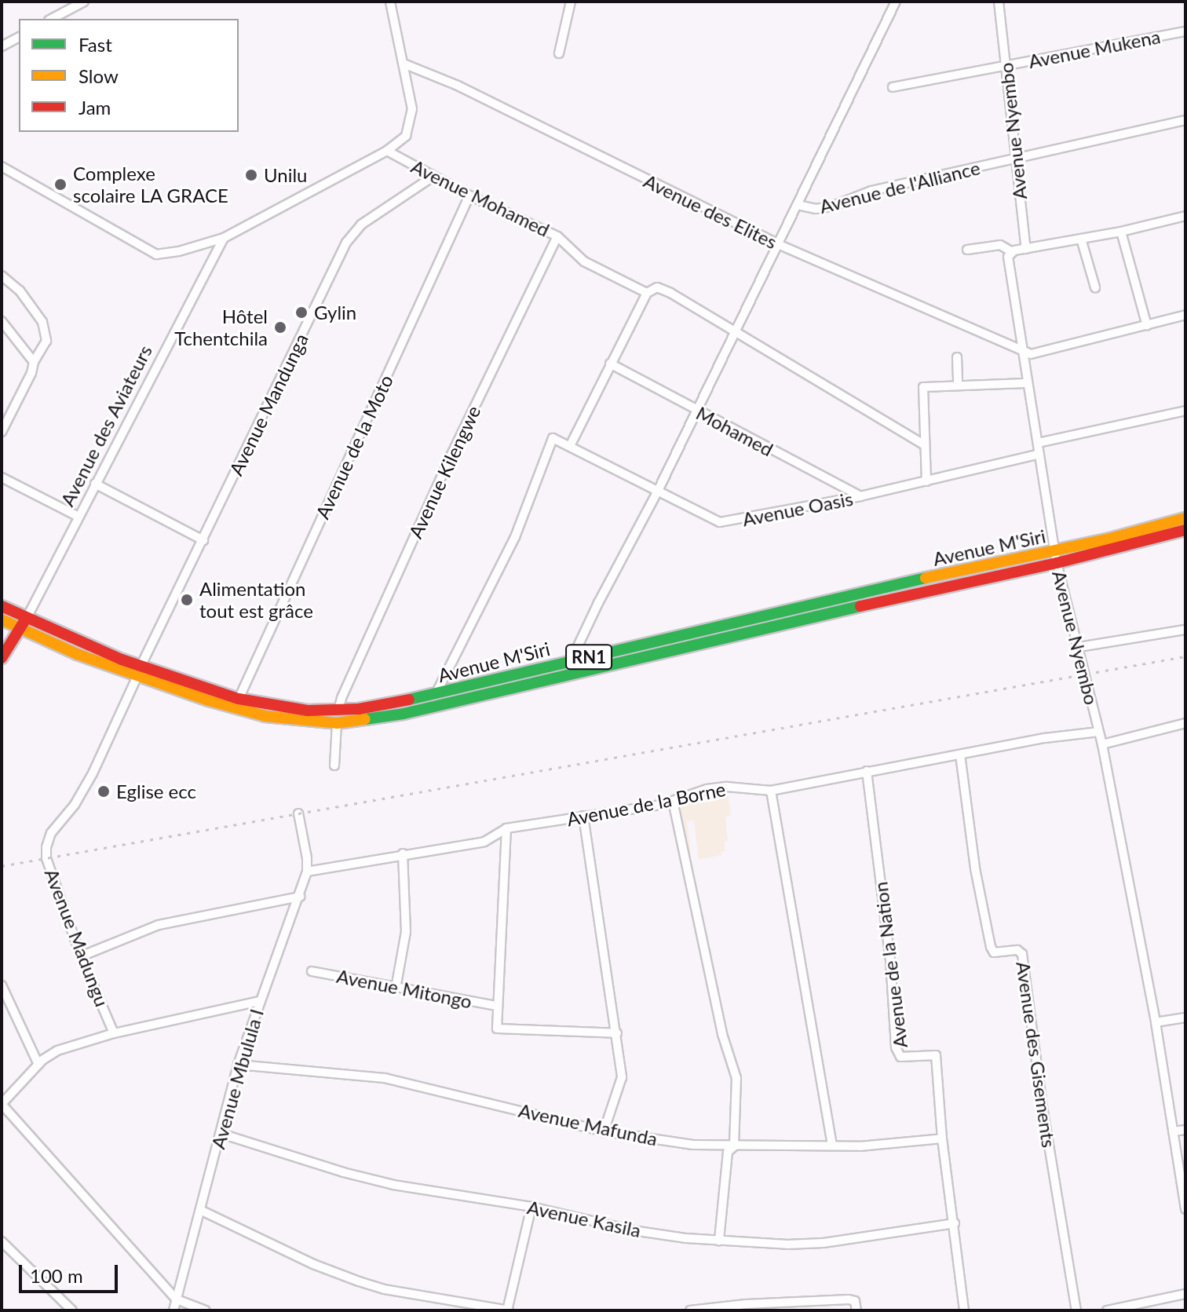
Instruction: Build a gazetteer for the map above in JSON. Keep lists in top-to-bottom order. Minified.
{"streets":{"main road":["Avenue des Aviateurs","Avenue M'Siri","RN1"],"street":["Avenue Mukena","Avenue Nyembo","Avenue de l'Alliance","Avenue Mohamed","Avenue des Elites","Avenue Mandunga","Mohamed","Avenue de la Moto","Avenue Kilengwe","Avenue Oasis","Avenue de la Borne","Avenue Madungu","Avenue de la Nation","Avenue Mitongo","Avenue des Gisements","Avenue Mbulula I","Avenue Mafunda","Avenue Kasila"]},"crossings":[["Avenue Mukena","Avenue Nyembo"],["Avenue Nyembo","Avenue de l'Alliance"],["Avenue Nyembo","Avenue des Elites"],["Avenue Nyembo","Avenue Oasis"],["Avenue Nyembo","Avenue M'Siri"],["Avenue Nyembo","Avenue de la Borne"],["Avenue Mohamed","Avenue Mandunga"],["Avenue Mohamed","Avenue de la Moto"],["Avenue Mohamed","Avenue Kilengwe"],["Avenue Mandunga","Avenue M'Siri"],["Avenue Mandunga","Avenue Madungu"],["Avenue des Aviateurs","Avenue M'Siri"],["Mohamed","Avenue Oasis"],["Avenue de la Moto","Avenue M'Siri"],["Avenue Kilengwe","Avenue M'Siri"],["Avenue M'Siri","Avenue Madungu"],["Avenue de la Borne","Avenue de la Nation"],["Avenue de la Borne","Avenue des Gisements"],["Avenue de la Borne","Avenue Mbulula I"],["Avenue de la Nation","Avenue Mafunda"],["Avenue de la Nation","Avenue Kasila"],["Avenue Mbulula I","Avenue Mafunda"],["Avenue Mbulula I","Avenue Kasila"]],"places":["Unilu","Complexe scolaire LA GRACE","Gylin","Hôtel Tchentchila","Alimentation tout est grâce","Eglise ecc"],"legend":["Fast","Slow","Jam"],"scale_bar":"100 m"}
